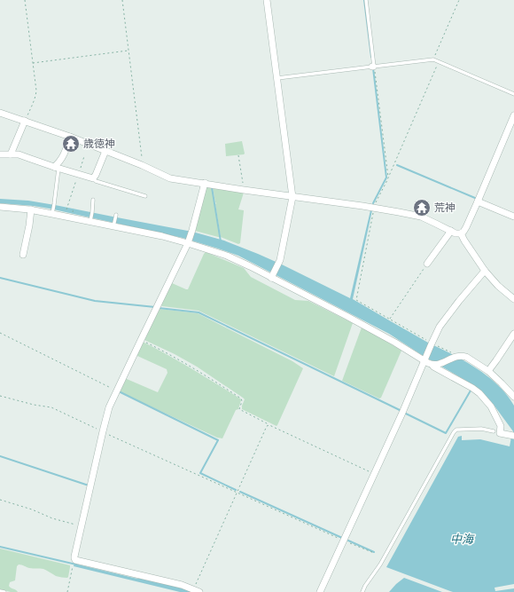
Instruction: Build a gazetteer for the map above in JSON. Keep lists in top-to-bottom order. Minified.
{"water":["中海"],"places":{"temple":["歳徳神","荒神"]}}
